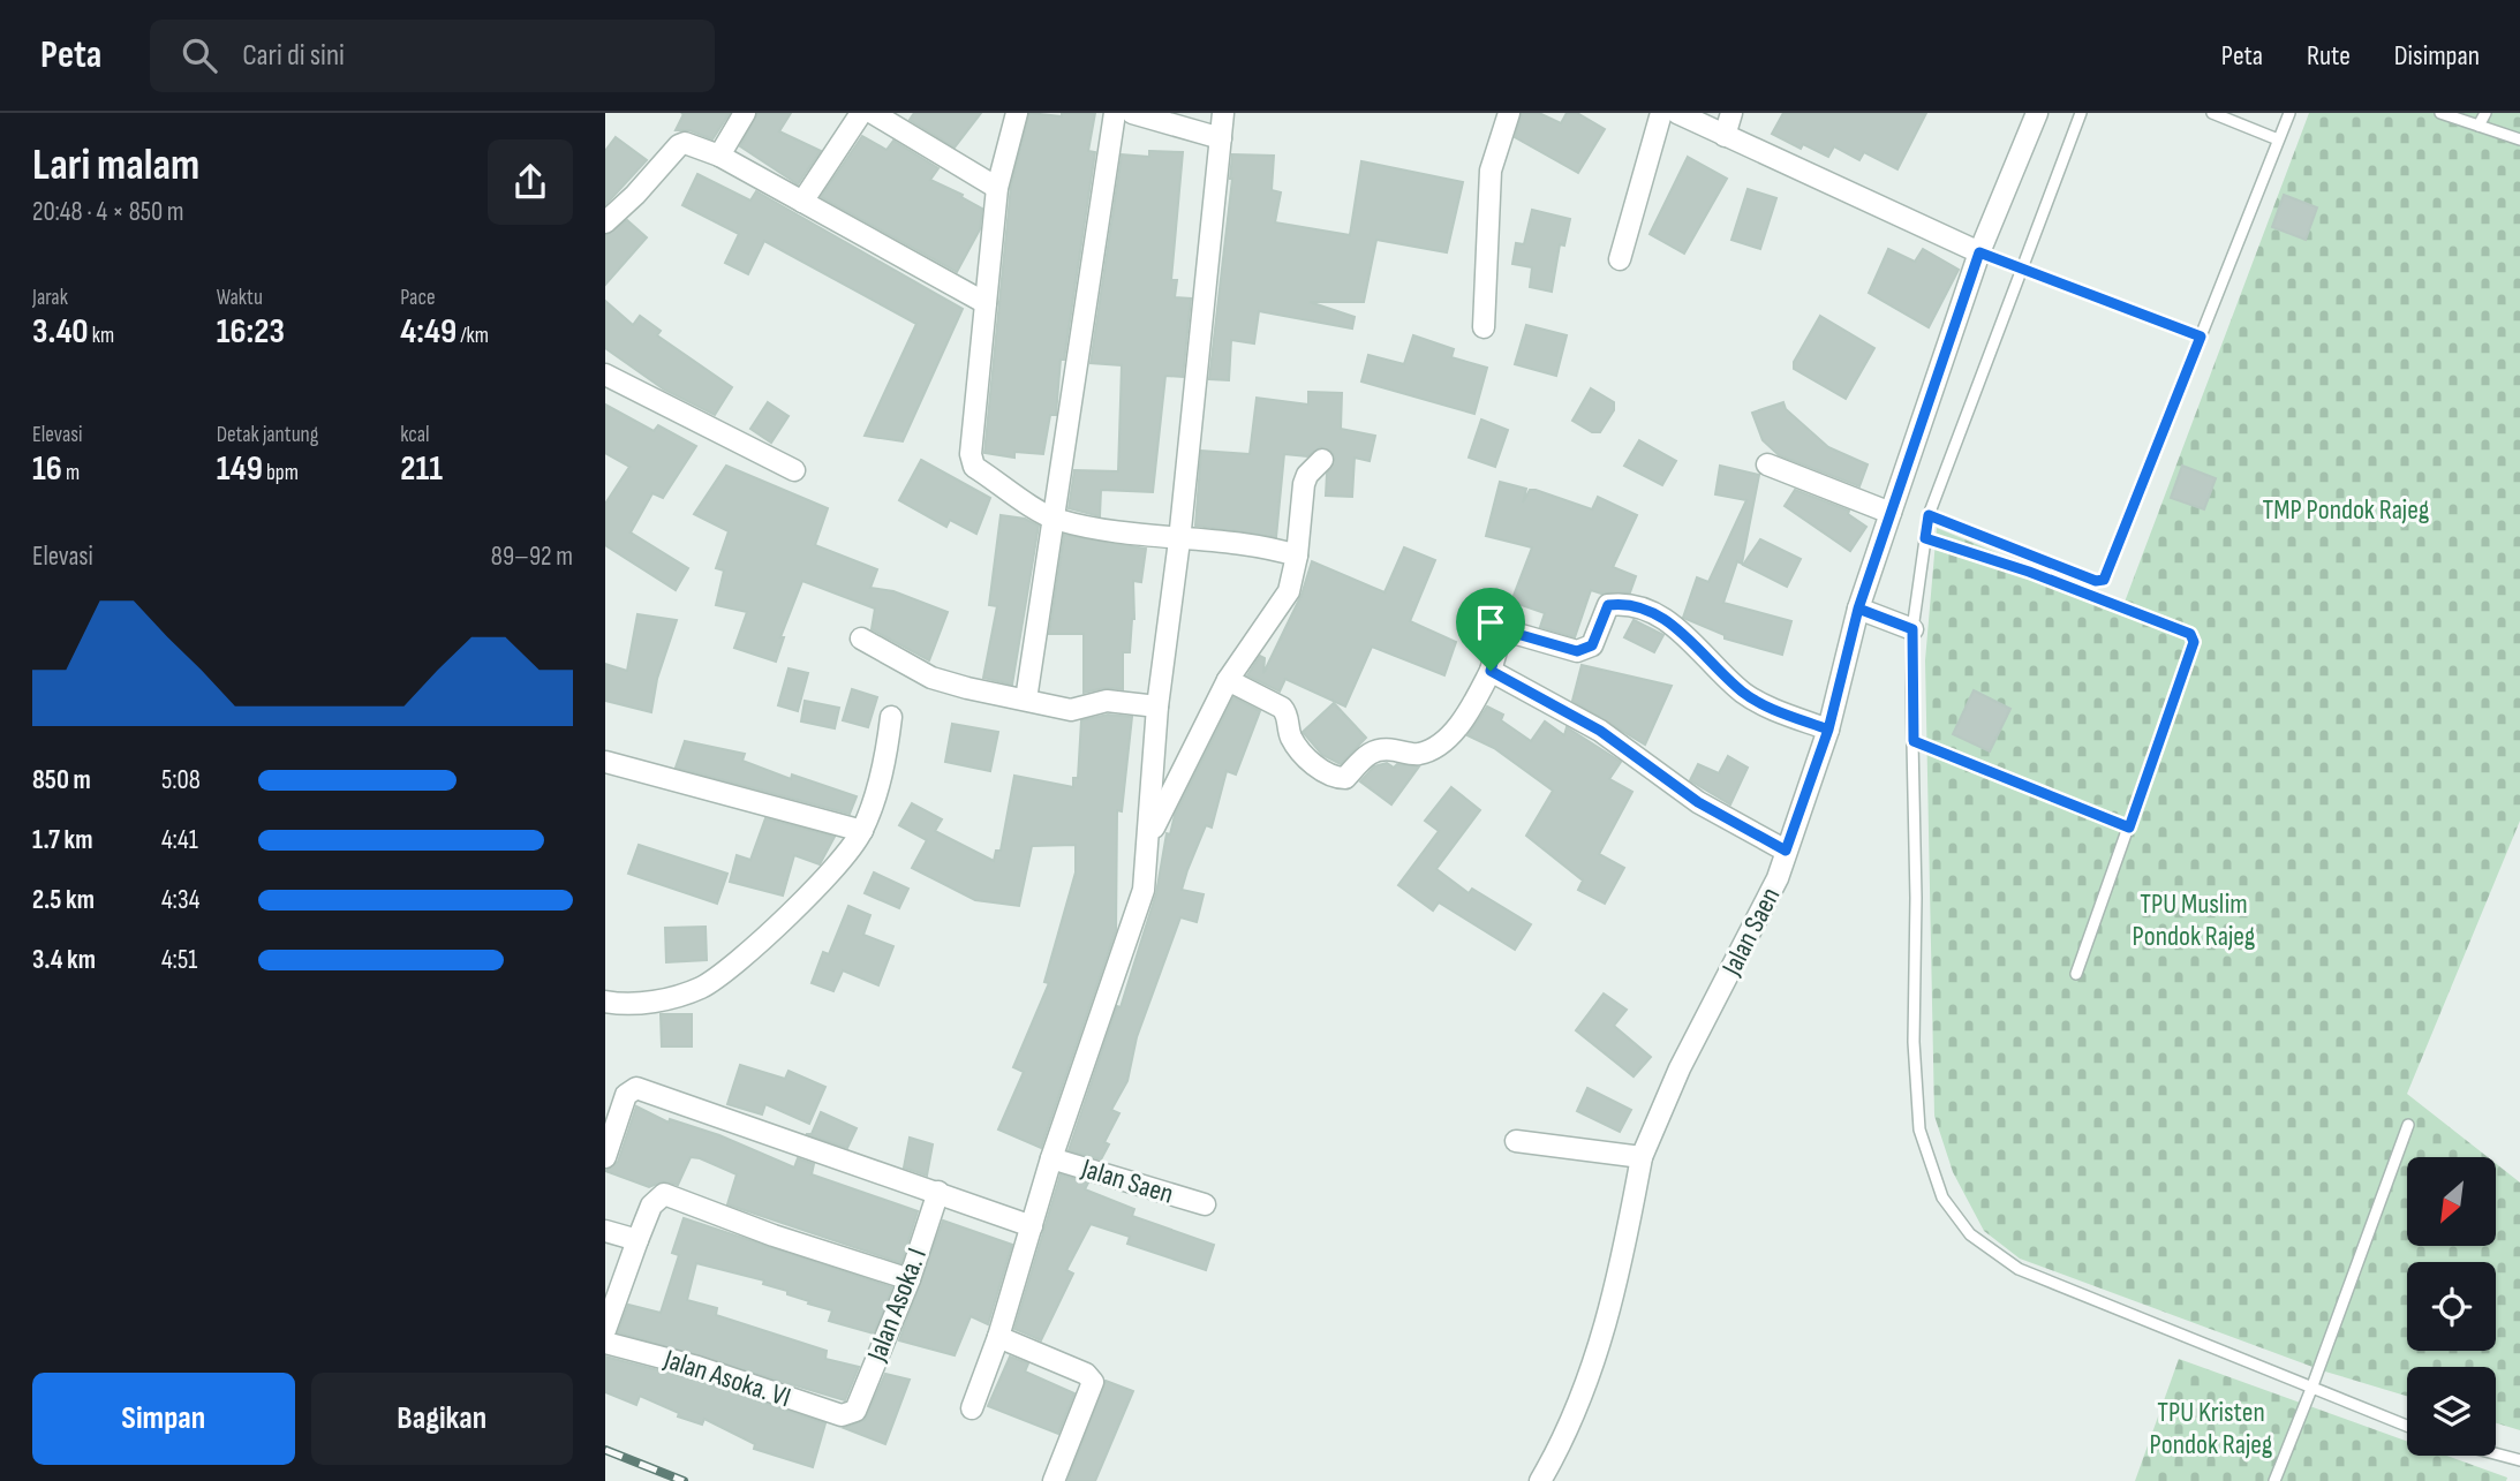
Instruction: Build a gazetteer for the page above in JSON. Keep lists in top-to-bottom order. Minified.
{"streets":{"street":["Jalan Saen","Jalan Asoka. I","Jalan Asoka. VI"]},"crossings":[["Jalan Asoka. I","Jalan Asoka. VI"]],"parks":["TMP Pondok Rajeg","TPU Muslim Pondok Rajeg","TPU Kristen Pondok Rajeg"],"north":"bottom left","page":{"header":"Peta","search":"Cari di sini","nav":["Peta","Rute","Disimpan"],"heading":["Lari malam","20:48 · 4 × 850 m"],"stats":[["Jarak","3.40 km"],["Waktu","16:23"],["Pace","4:49 /km"],["Elevasi","16 m"],["Detak jantung","149 bpm"],["kcal","211"]],"chart":["Elevasi","89–92 m"],"list":[{"name":"850 m","note":"5:08"},{"name":"1.7 km","note":"4:41"},{"name":"2.5 km","note":"4:34"},{"name":"3.4 km","note":"4:51"}],"buttons":["Simpan","Bagikan"]}}
